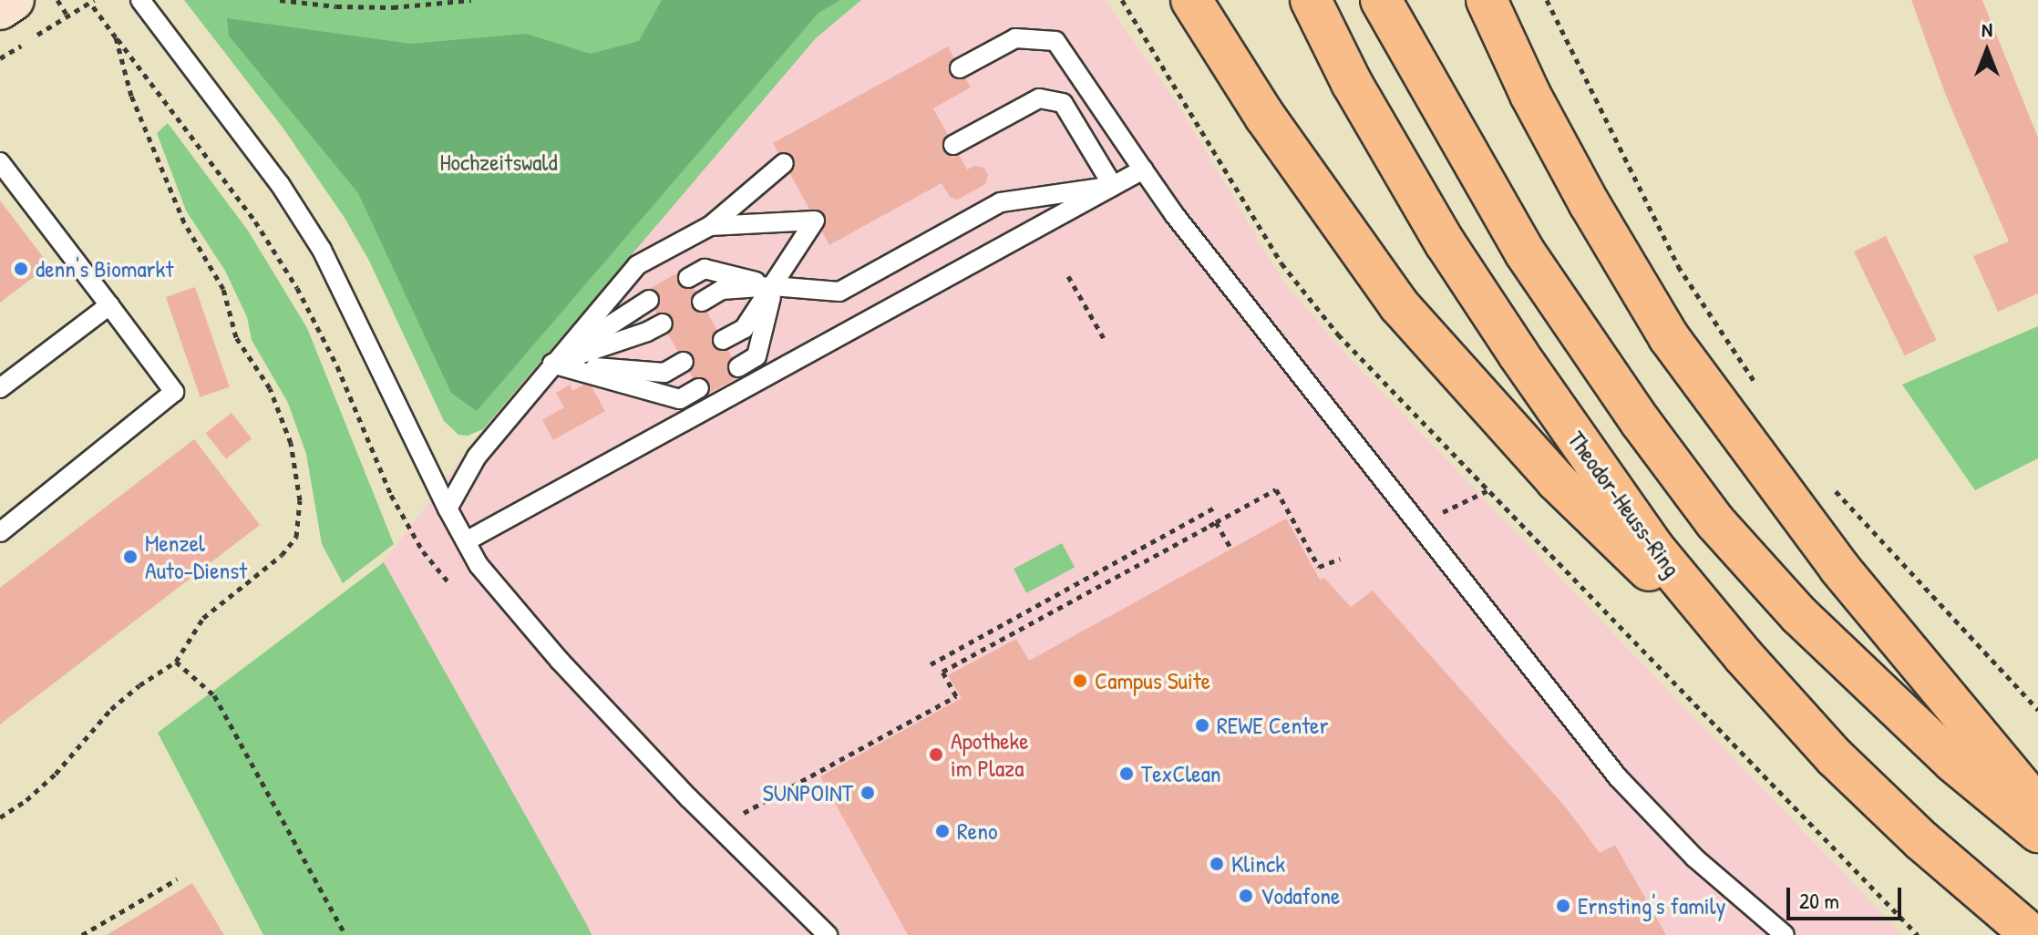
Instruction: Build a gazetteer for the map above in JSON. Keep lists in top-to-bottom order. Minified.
{"streets":{"highway":["Theodor-Heuss-Ring"]},"parks":["Hochzeitswald"],"places":["denn's Biomarkt","Menzel Auto-Dienst","Campus Suite","REWE Center","Apotheke im Plaza","TexClean","SUNPOINT","Reno","Klinck","Vodafone","Ernsting's family"],"scale_bar":"20 m","north":"top"}
